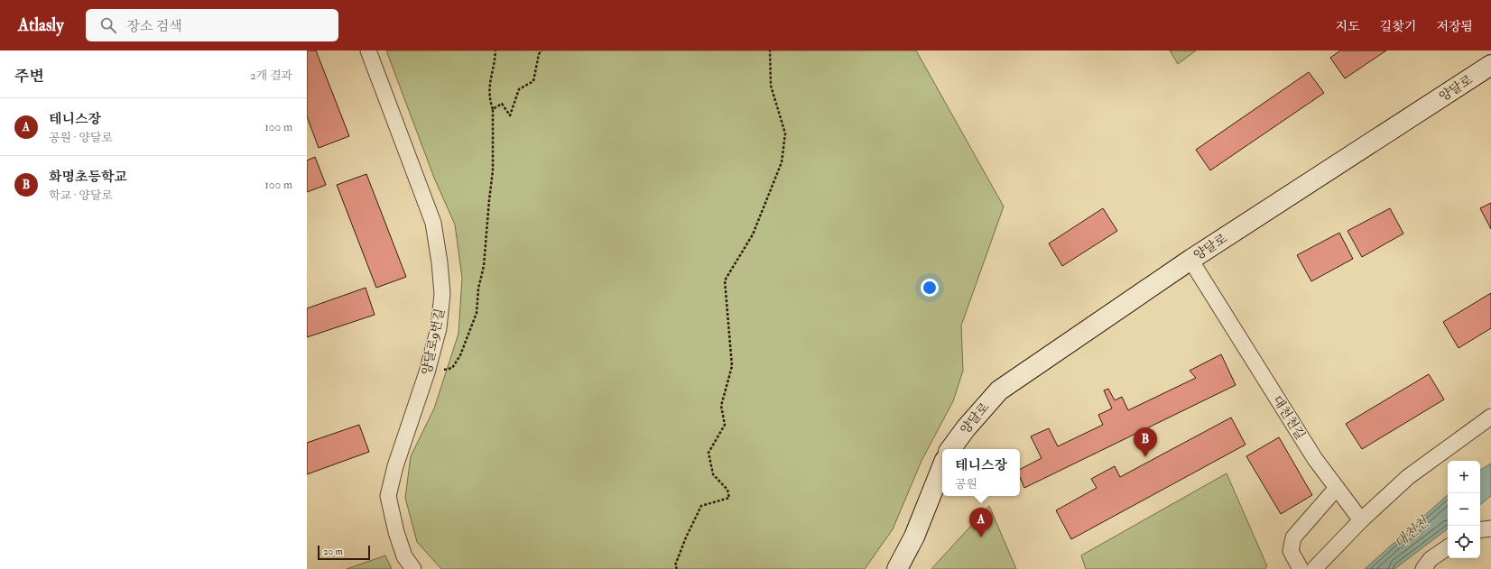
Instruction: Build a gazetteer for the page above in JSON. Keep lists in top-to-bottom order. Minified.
{"streets":{"main road":["양달로"],"street":["양달로9번길","대천천길"]},"crossings":[["양달로","대천천길"]],"water":["대천천"],"scale_bar":"20 m","page":{"header":"Atlasly","search":"장소 검색","nav":["지도","길찾기","저장됨"],"heading":["주변","2개 결과"],"list":[{"mark":"A","name":"테니스장","note":"공원 · 양달로","value":"100 m"},{"mark":"B","name":"화명초등학교","note":"학교 · 양달로","value":"100 m"}],"pins":["B","A"],"popup":["테니스장","공원"],"map_buttons":["+","−"],"scale":"20 m"}}
